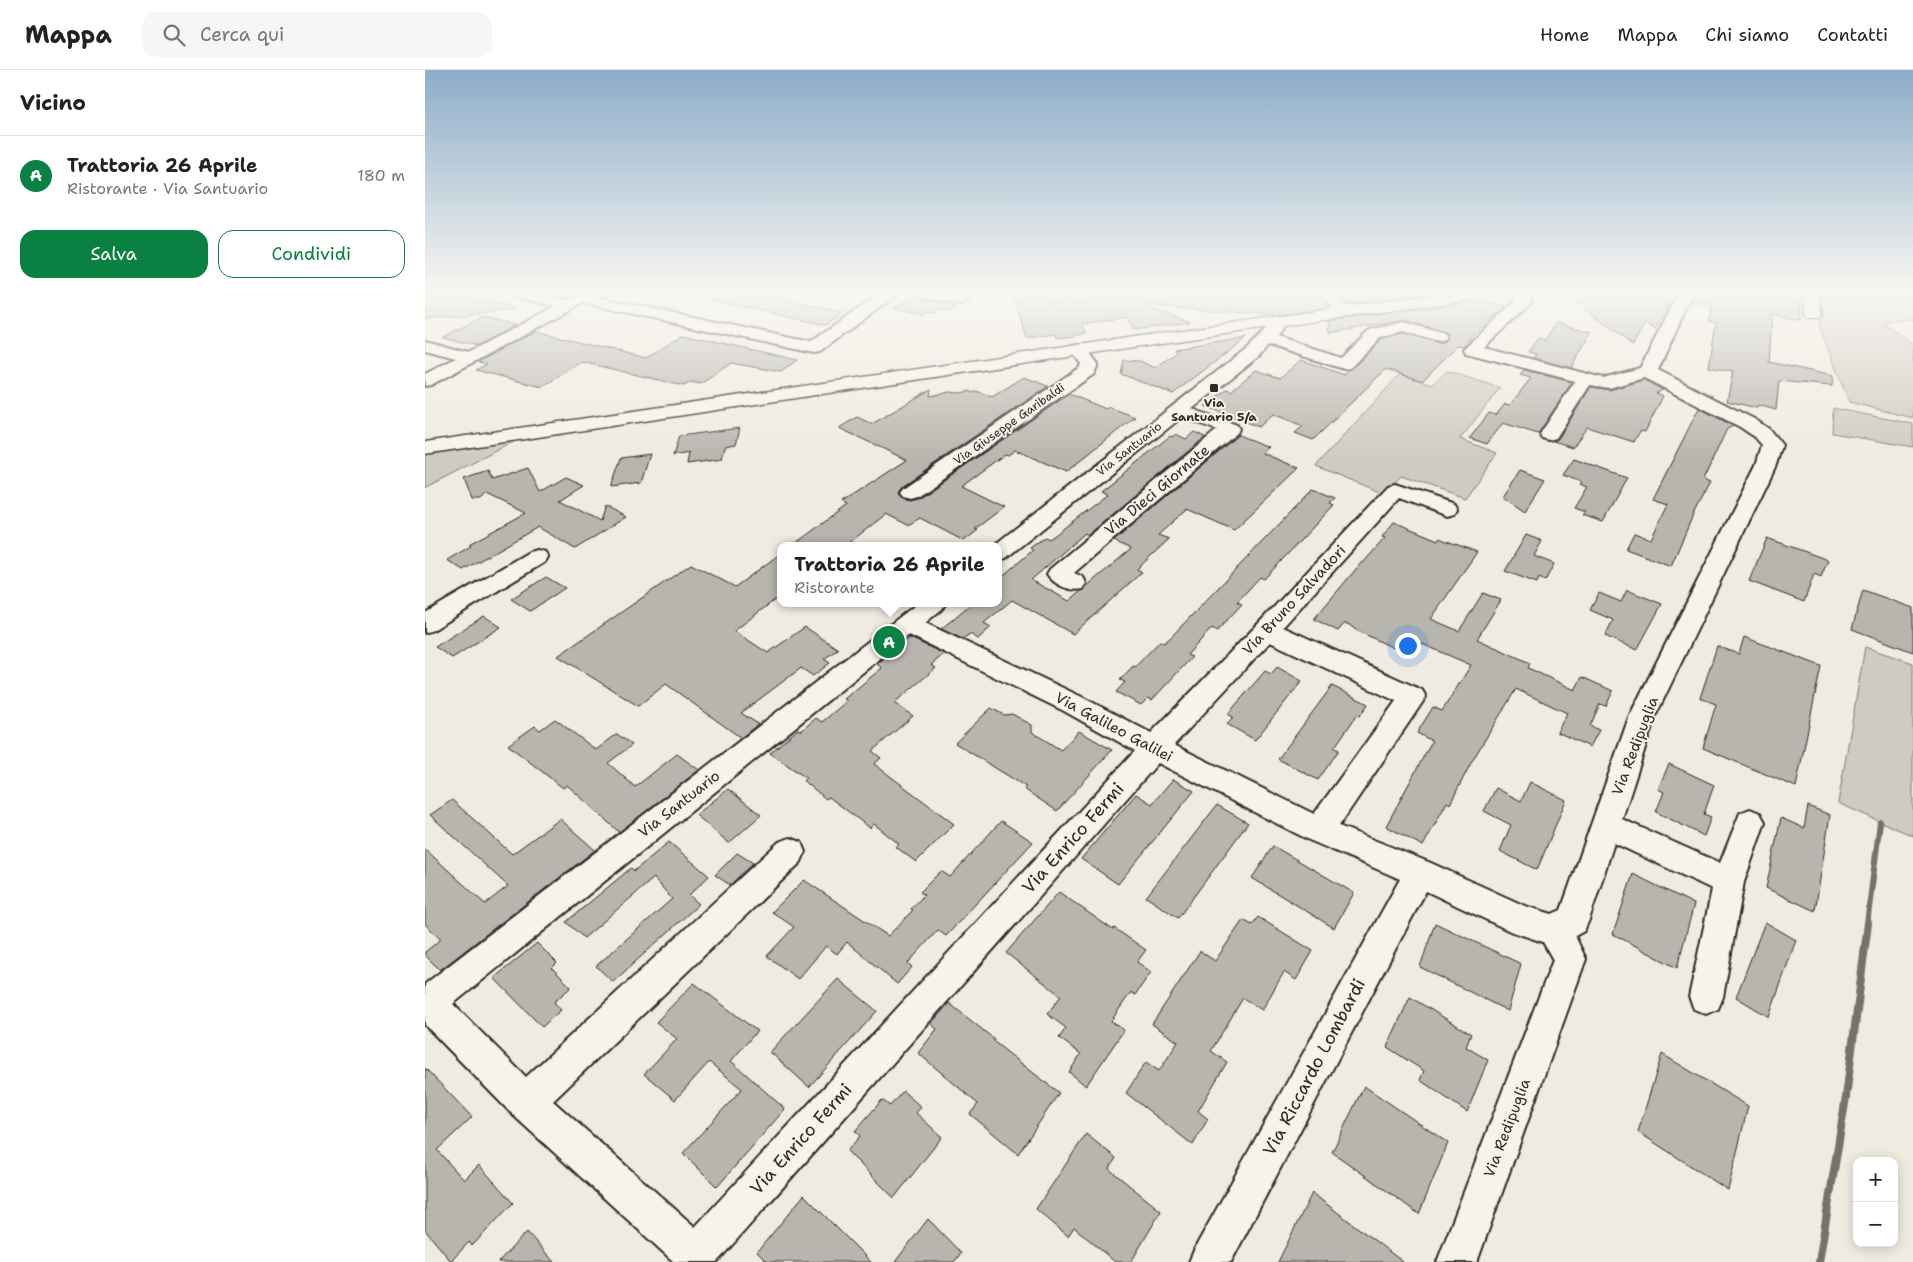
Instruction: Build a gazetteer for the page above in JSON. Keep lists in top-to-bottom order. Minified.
{"streets":{"street":["Via Giuseppe Garibaldi","Via Santuario","Via Dieci Giornate","Via Bruno Salvadori","Via Galileo Galilei","Via Redipuglia","Via Enrico Fermi","Via Riccardo Lombardi"]},"crossings":[["Via Santuario","Via Dieci Giornate"],["Via Santuario","Via Galileo Galilei"],["Via Santuario","Via Enrico Fermi"],["Via Bruno Salvadori","Via Galileo Galilei"],["Via Bruno Salvadori","Via Enrico Fermi"],["Via Galileo Galilei","Via Redipuglia"],["Via Galileo Galilei","Via Enrico Fermi"],["Via Galileo Galilei","Via Riccardo Lombardi"]],"places":{"transit":["Via Santuario 5/a"]},"page":{"header":"Mappa","search":"Cerca qui","nav":["Home","Mappa","Chi siamo","Contatti"],"heading":"Vicino","list":[{"mark":"A","name":"Trattoria 26 Aprile","note":"Ristorante · Via Santuario","value":"180 m"}],"buttons":["Salva","Condividi"],"popup":["Trattoria 26 Aprile","Ristorante"],"pins":"A","map_buttons":["+","−"]}}
